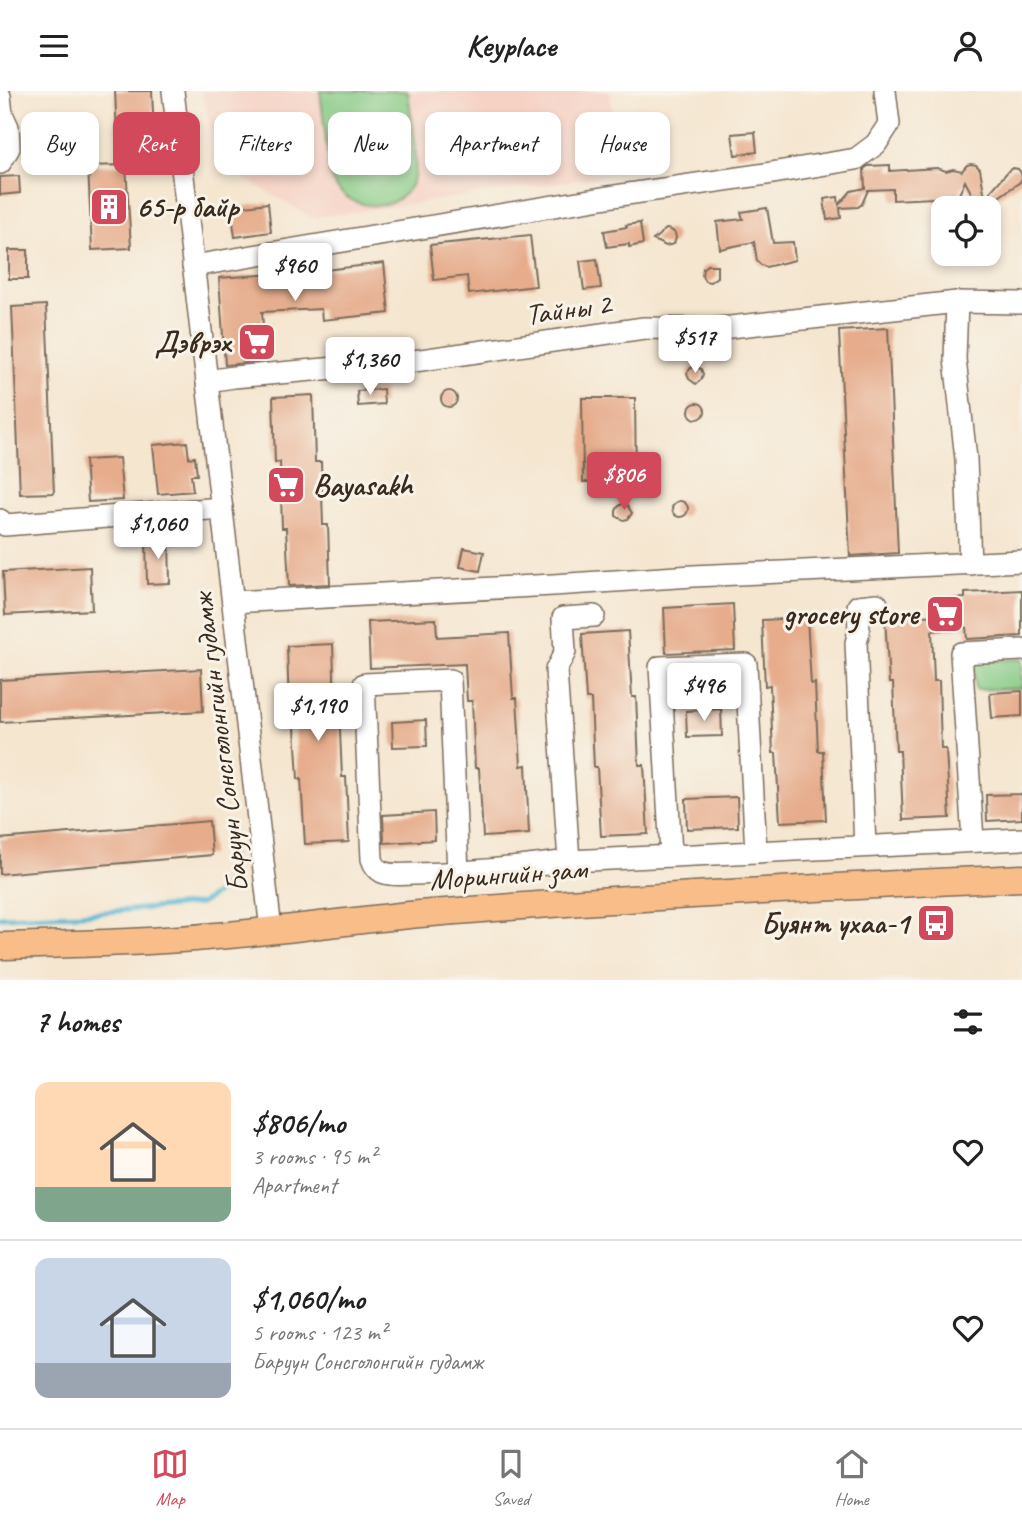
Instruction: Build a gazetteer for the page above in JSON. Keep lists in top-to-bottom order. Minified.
{"streets":{"main road":["Морингийн зам"],"street":["Тайны 2","Баруун Сонсголонгийн гудамж"]},"crossings":[["Тайны 2","Баруун Сонсголонгийн гудамж"],["Баруун Сонсголонгийн гудамж","Морингийн зам"]],"places":{"building":["65-р байр"],"supermarket":["Дэврэх","Bayasakh","grocery store"],"bus stop":["Буянт ухаа-1"]},"page":{"header":"Keyplace","chip":["Buy","Rent","Filters","New","Apartment","House"],"price":["$960","$517","$1,360","$806","$1,060","$496","$1,190"],"heading":"7 homes","list":[{"name":"$806/mo","note":"3 rooms · 95 m² · Apartment"},{"name":"$1,060/mo","note":"5 rooms · 123 m² · Баруун Сонсголонгийн гудамж"}],"tabs":["Map","Saved","Home"]}}
